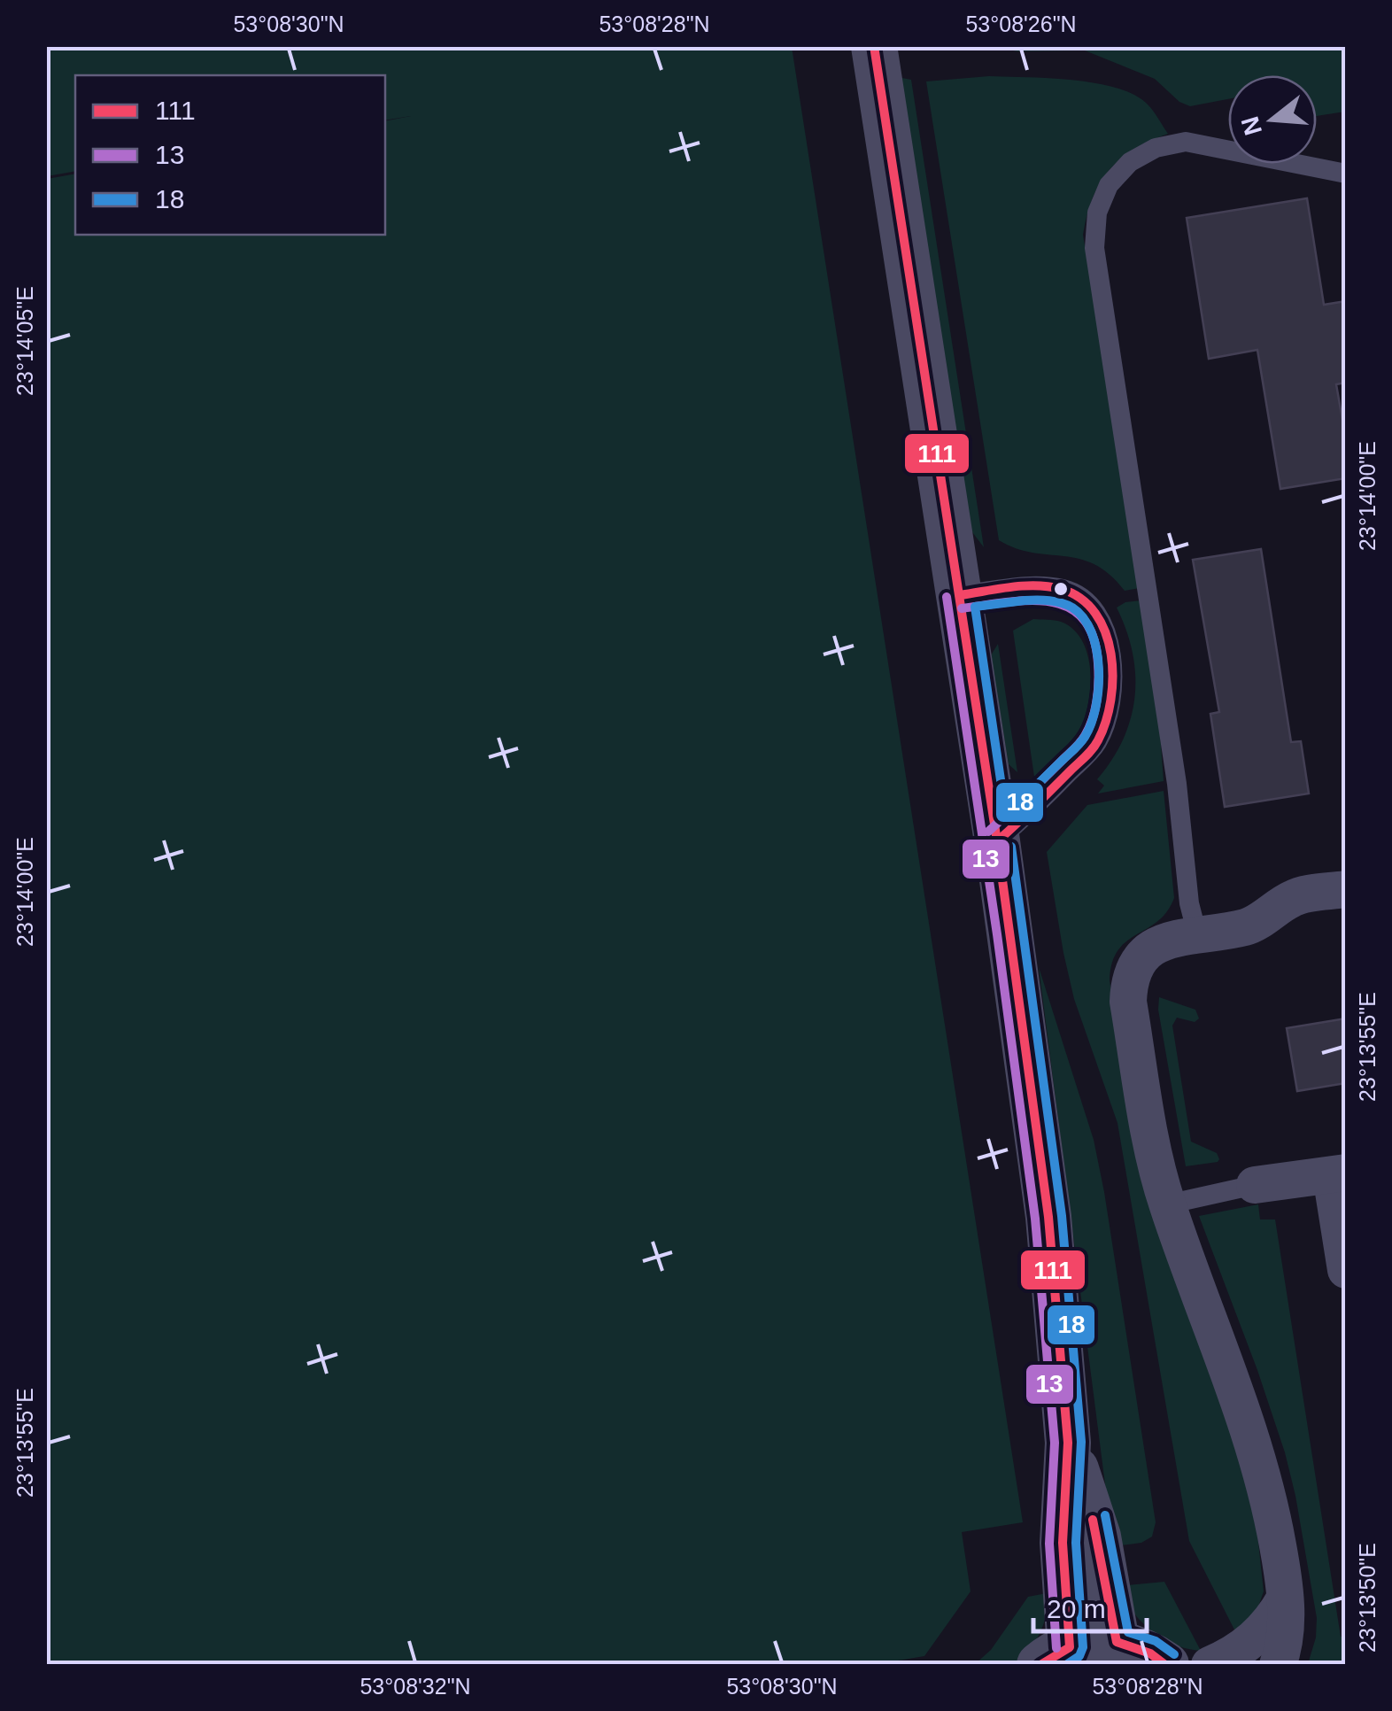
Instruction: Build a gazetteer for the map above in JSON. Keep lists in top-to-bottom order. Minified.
{"lines":["transit line 111","transit line 13","transit line 18"],"legend":["111","13","18"],"scale_bar":"20 m","north":"left","coordinates":["53°08'30\"N","53°08'28\"N","53°08'26\"N","23°14'05\"E","23°14'00\"E","23°13'55\"E","23°13'50\"E","53°08'32\"N"]}
